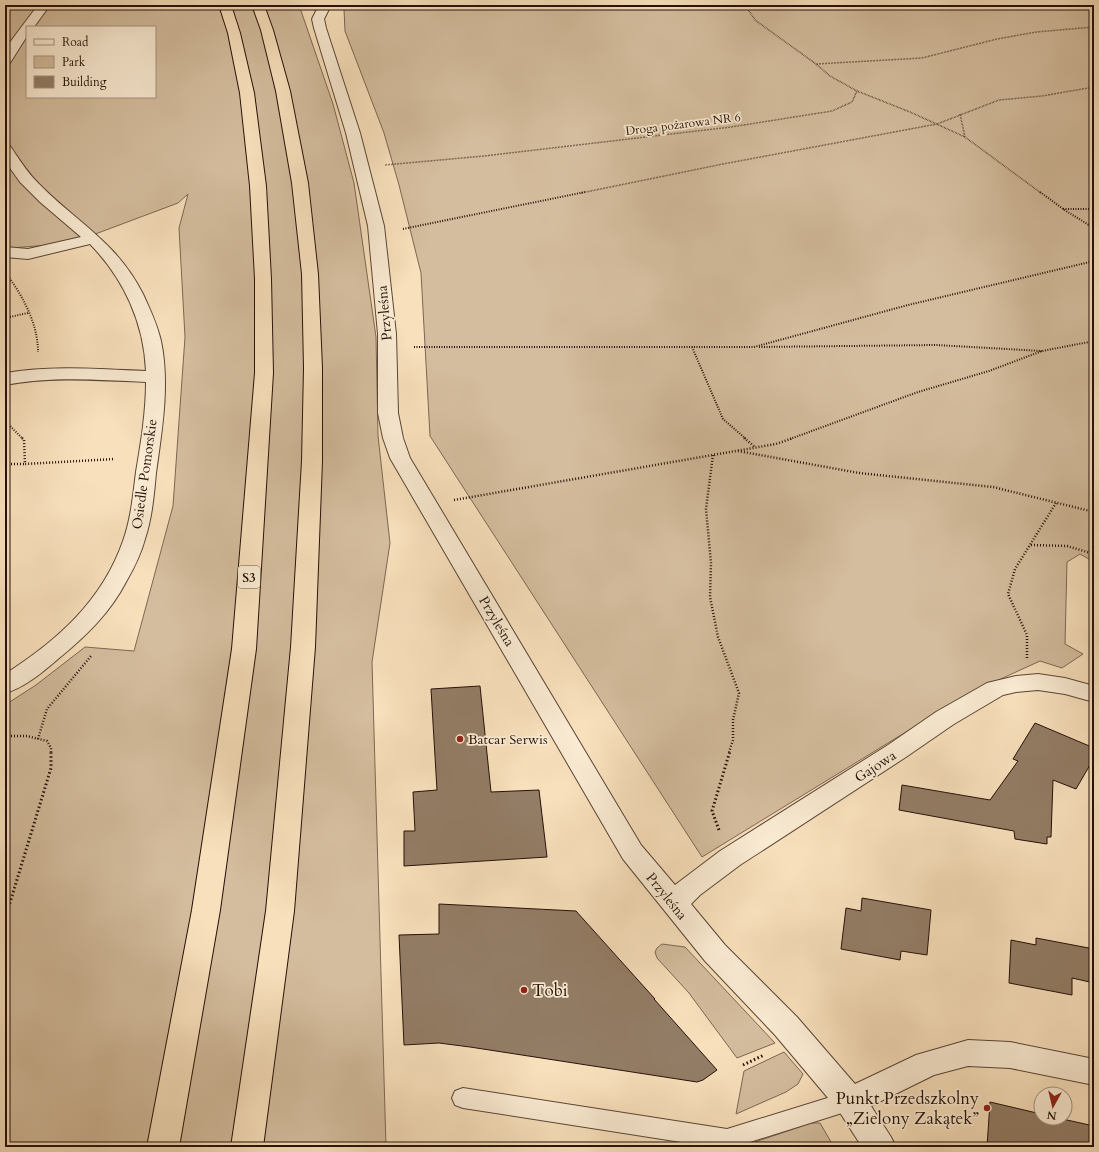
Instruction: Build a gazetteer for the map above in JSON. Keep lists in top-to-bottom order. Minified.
{"streets":{"highway":["S3"],"street":["Przyleśna","Osiedle Pomorskie","Gajowa"],"path":["Droga pożarowa NR 6"]},"crossings":[["Droga pożarowa NR 6","Przyleśna"],["Przyleśna","Gajowa"]],"places":["Batcar Serwis","Tobi","Punkt Przedszkolny „Zielony Zakątek”"],"legend":["Road","Park","Building"],"north":"bottom"}
